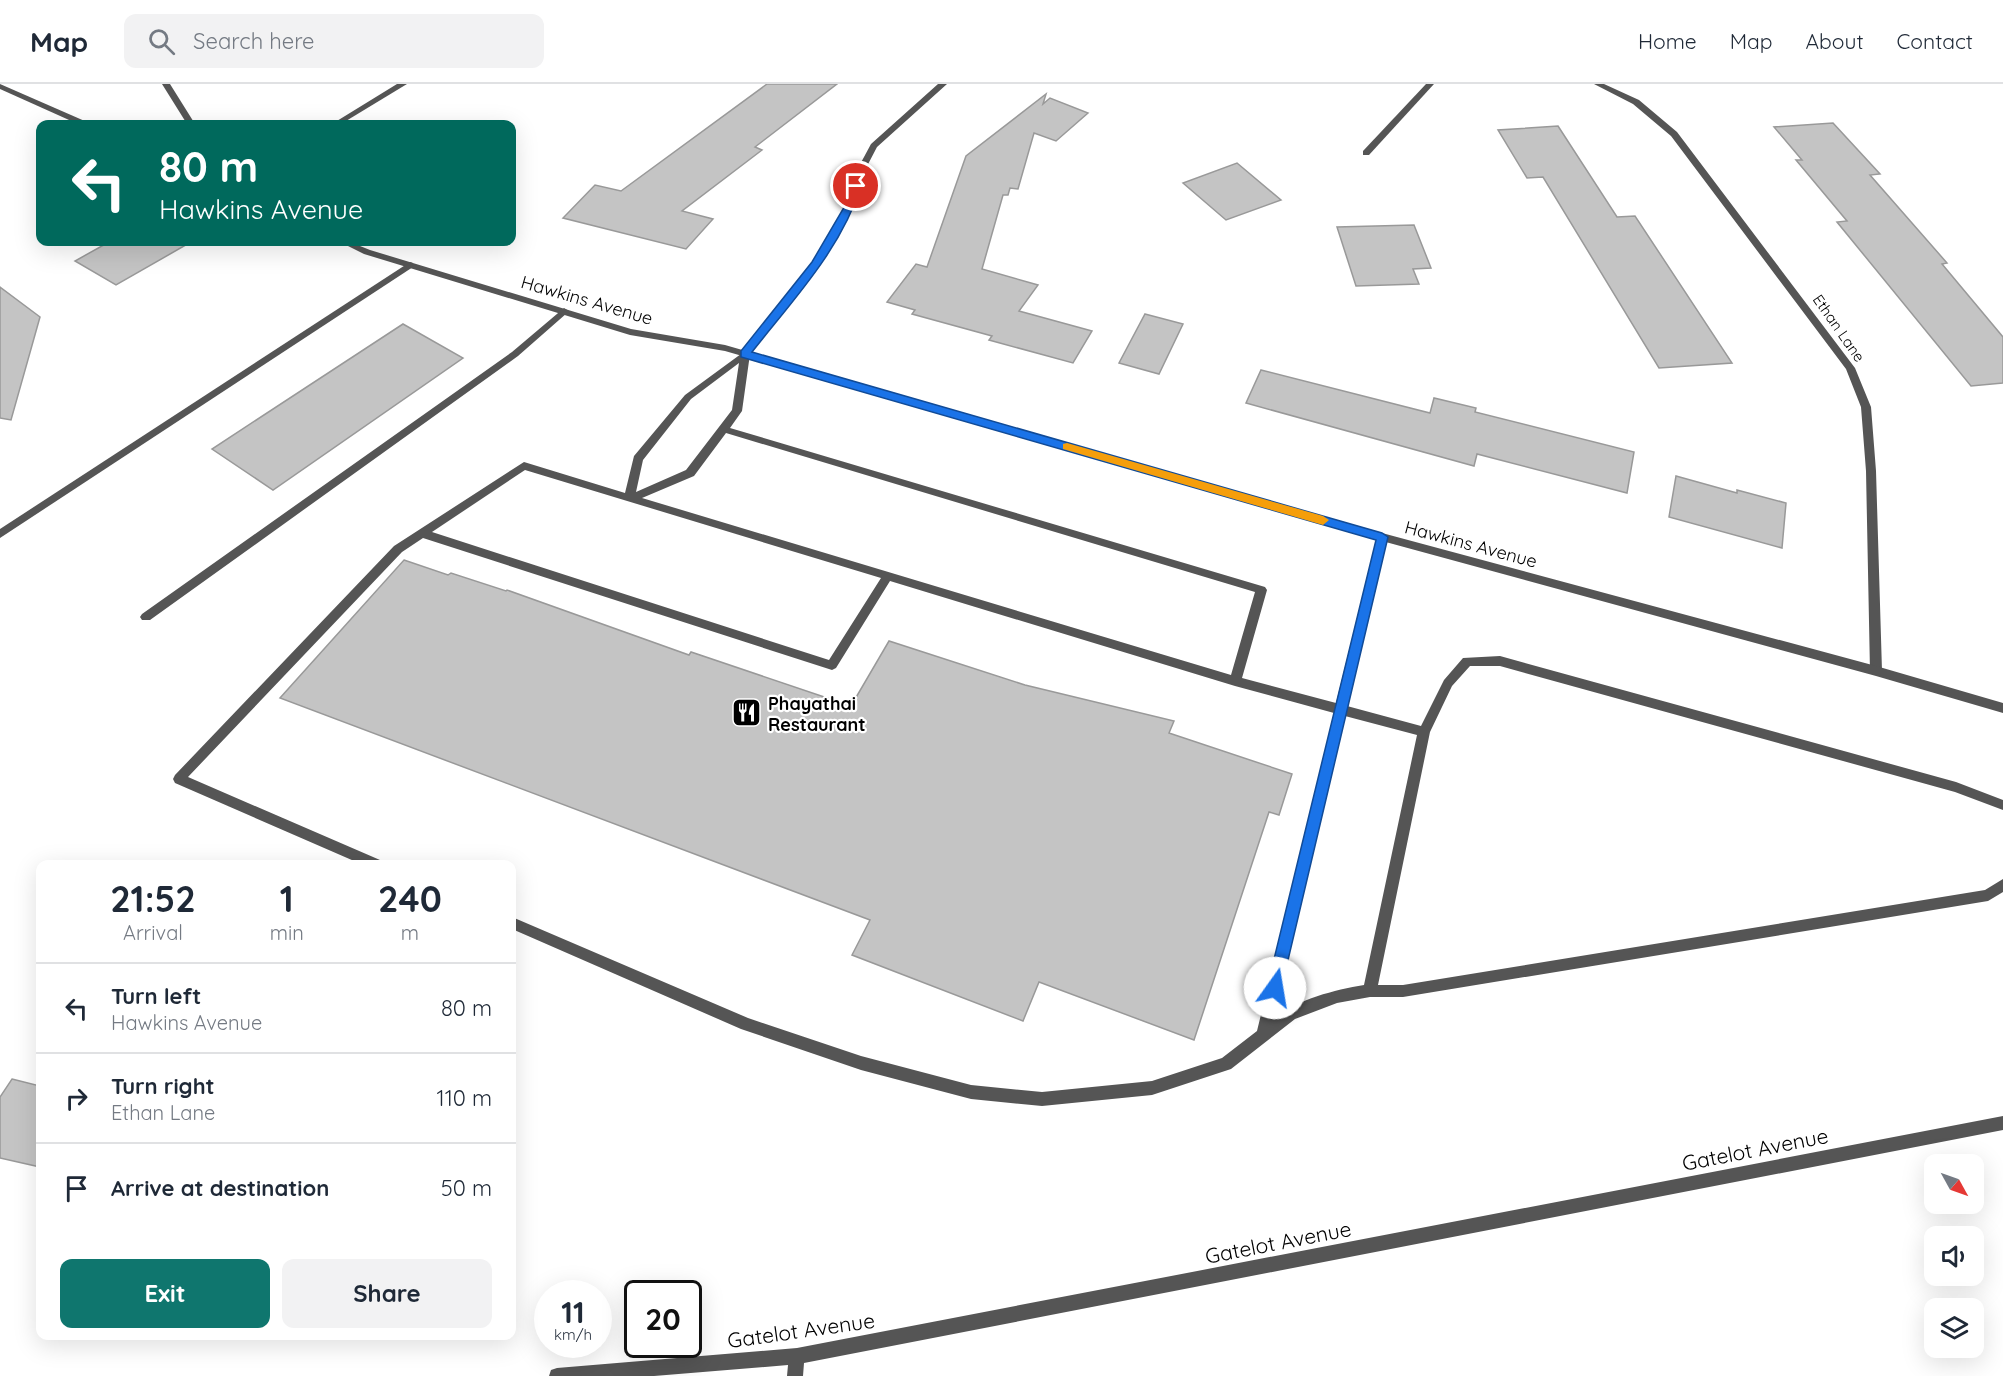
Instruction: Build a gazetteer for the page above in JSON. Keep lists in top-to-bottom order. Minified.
{"streets":{"street":["Hawkins Avenue","Ethan Lane","Gatelot Avenue"]},"crossings":[["Hawkins Avenue","Ethan Lane"]],"places":{"restaurant":["Phayathai Restaurant"]},"north":"bottom right","page":{"header":"Map","search":"Search here","nav":["Home","Map","About","Contact"],"turn":["80 m","Hawkins Avenue"],"eta":["21:52","Arrival","1","min","240","m"],"list":[{"name":"Turn left","note":"Hawkins Avenue","value":"80 m"},{"name":"Turn right","note":"Ethan Lane","value":"110 m"},{"name":"Arrive at destination","value":"50 m"}],"buttons":["Exit","Share"],"speed":"11 km/h","limit":"20"}}
